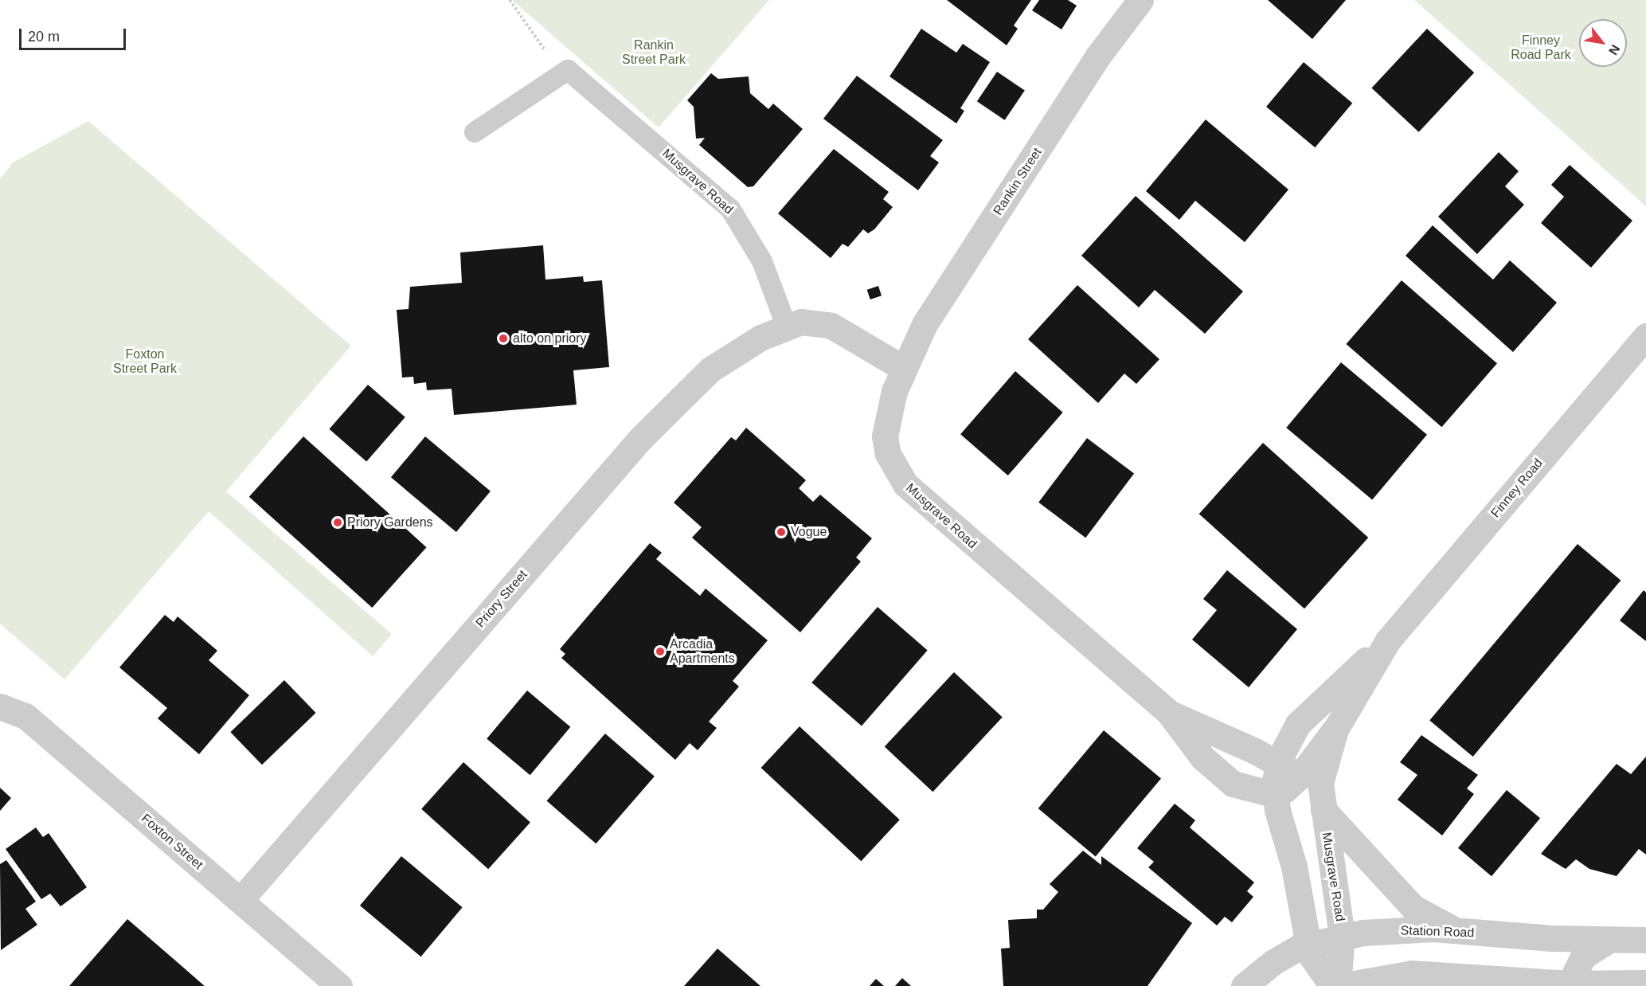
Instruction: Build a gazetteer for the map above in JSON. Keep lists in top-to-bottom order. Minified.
{"streets":{"street":["Musgrave Road","Rankin Street","Finney Road","Priory Street","Foxton Street","Station Road"]},"crossings":[["Musgrave Road","Rankin Street"],["Musgrave Road","Finney Road"],["Musgrave Road","Priory Street"],["Musgrave Road","Station Road"],["Priory Street","Foxton Street"]],"parks":["Finney Road Park","Rankin Street Park","Foxton Street Park"],"places":["alto on priory","Priory Gardens","Vogue","Arcadia Apartments"],"scale_bar":"20 m","north":"bottom right"}
